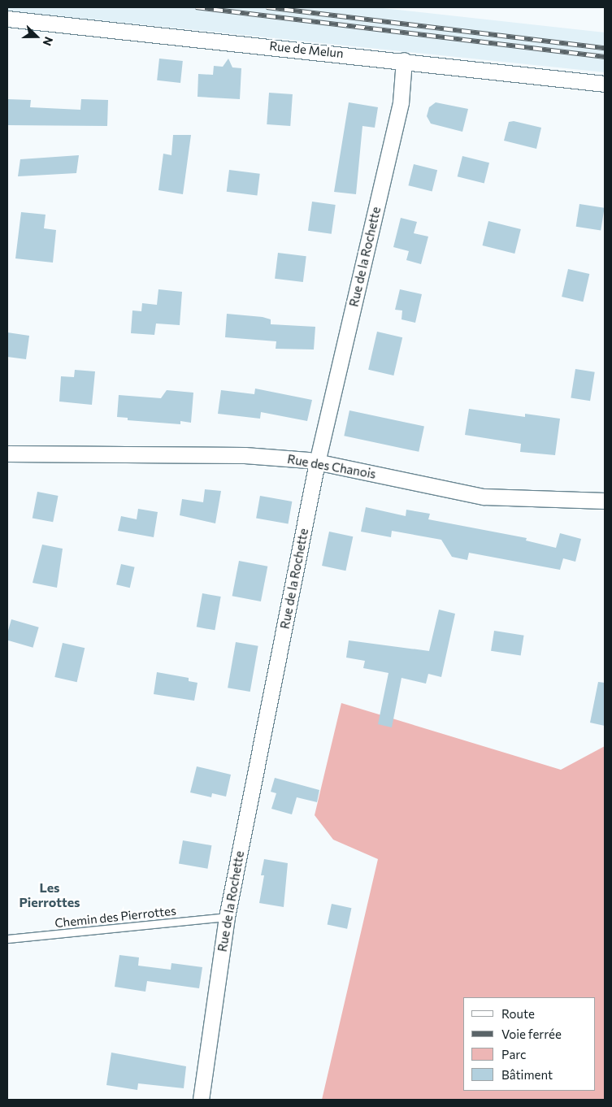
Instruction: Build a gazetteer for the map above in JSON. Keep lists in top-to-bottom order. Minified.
{"streets":{"street":["Rue de Melun","Rue de la Rochette","Rue des Chanois"],"lane":["Chemin des Pierrottes"]},"crossings":[["Rue de Melun","Rue de la Rochette"],["Rue de la Rochette","Rue des Chanois"],["Rue de la Rochette","Chemin des Pierrottes"]],"districts":["Les Pierrottes"],"legend":["Route","Voie ferrée","Parc","Bâtiment"],"north":"right"}
